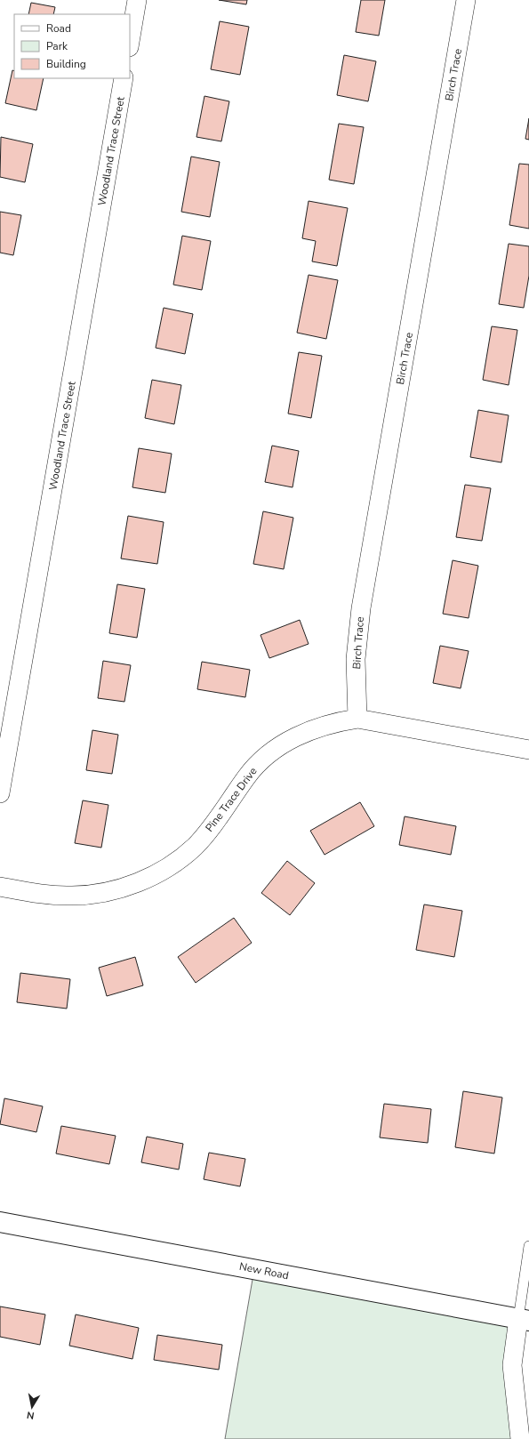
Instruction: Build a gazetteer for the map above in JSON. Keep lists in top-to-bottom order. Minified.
{"streets":{"street":["Birch Trace","Woodland Trace Street","Pine Trace Drive","New Road"]},"crossings":[["Birch Trace","Pine Trace Drive"]],"legend":["Road","Park","Building"],"north":"bottom"}
